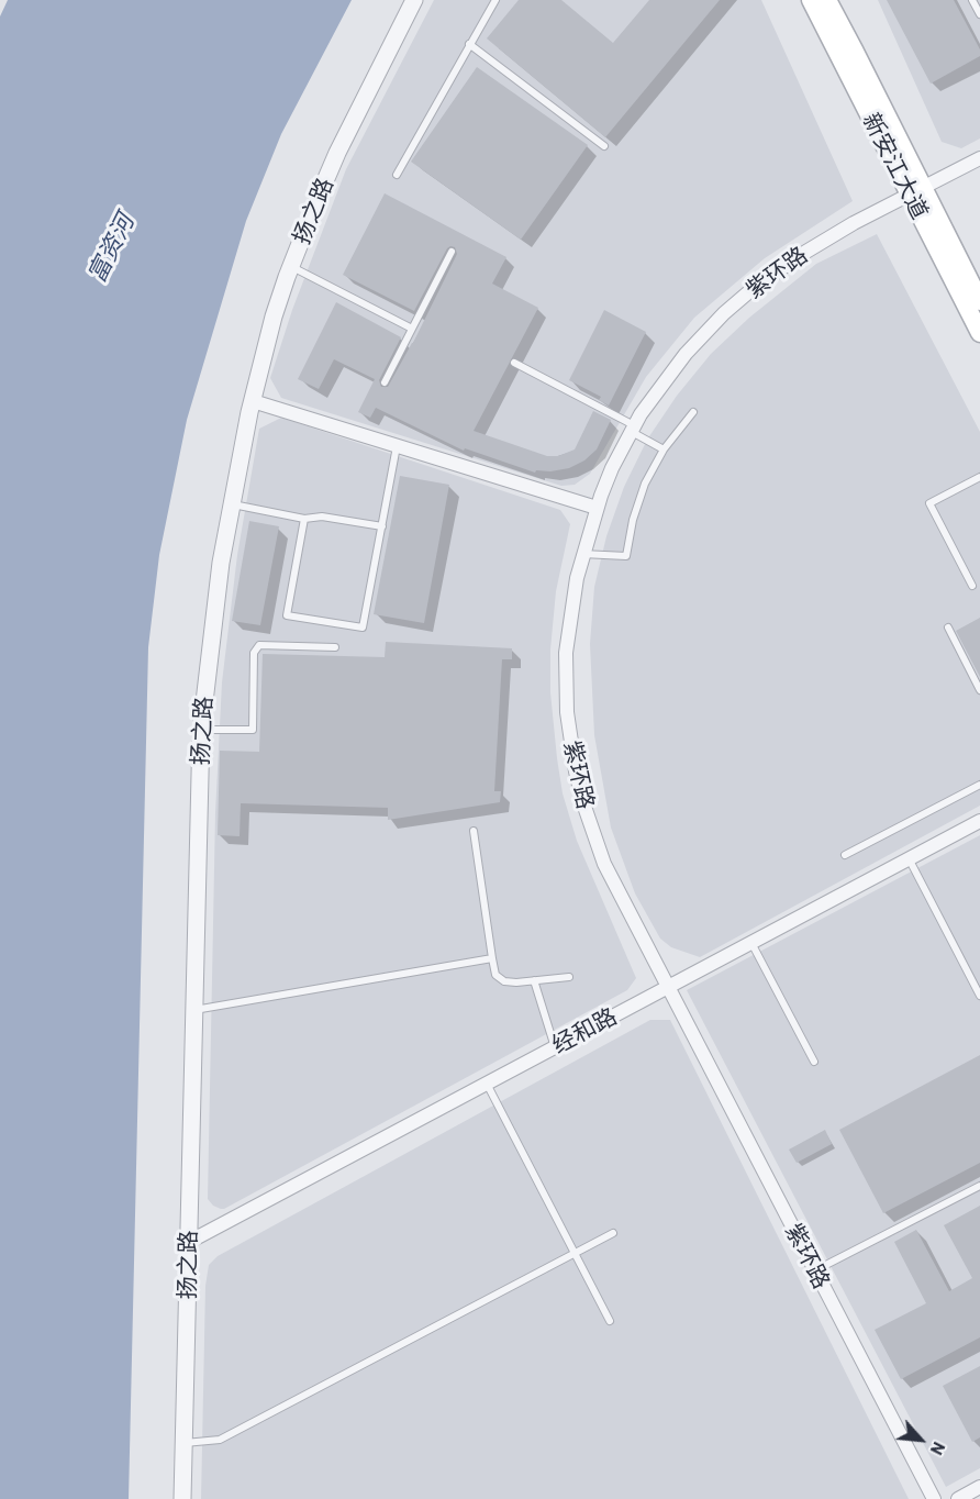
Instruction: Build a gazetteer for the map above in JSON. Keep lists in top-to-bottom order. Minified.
{"streets":{"main road":["新安江大道"],"street":["扬之路","紫环路","经和路"]},"crossings":[["新安江大道","紫环路"],["扬之路","经和路"],["紫环路","经和路"]],"water":["富资河"],"north":"bottom right"}
